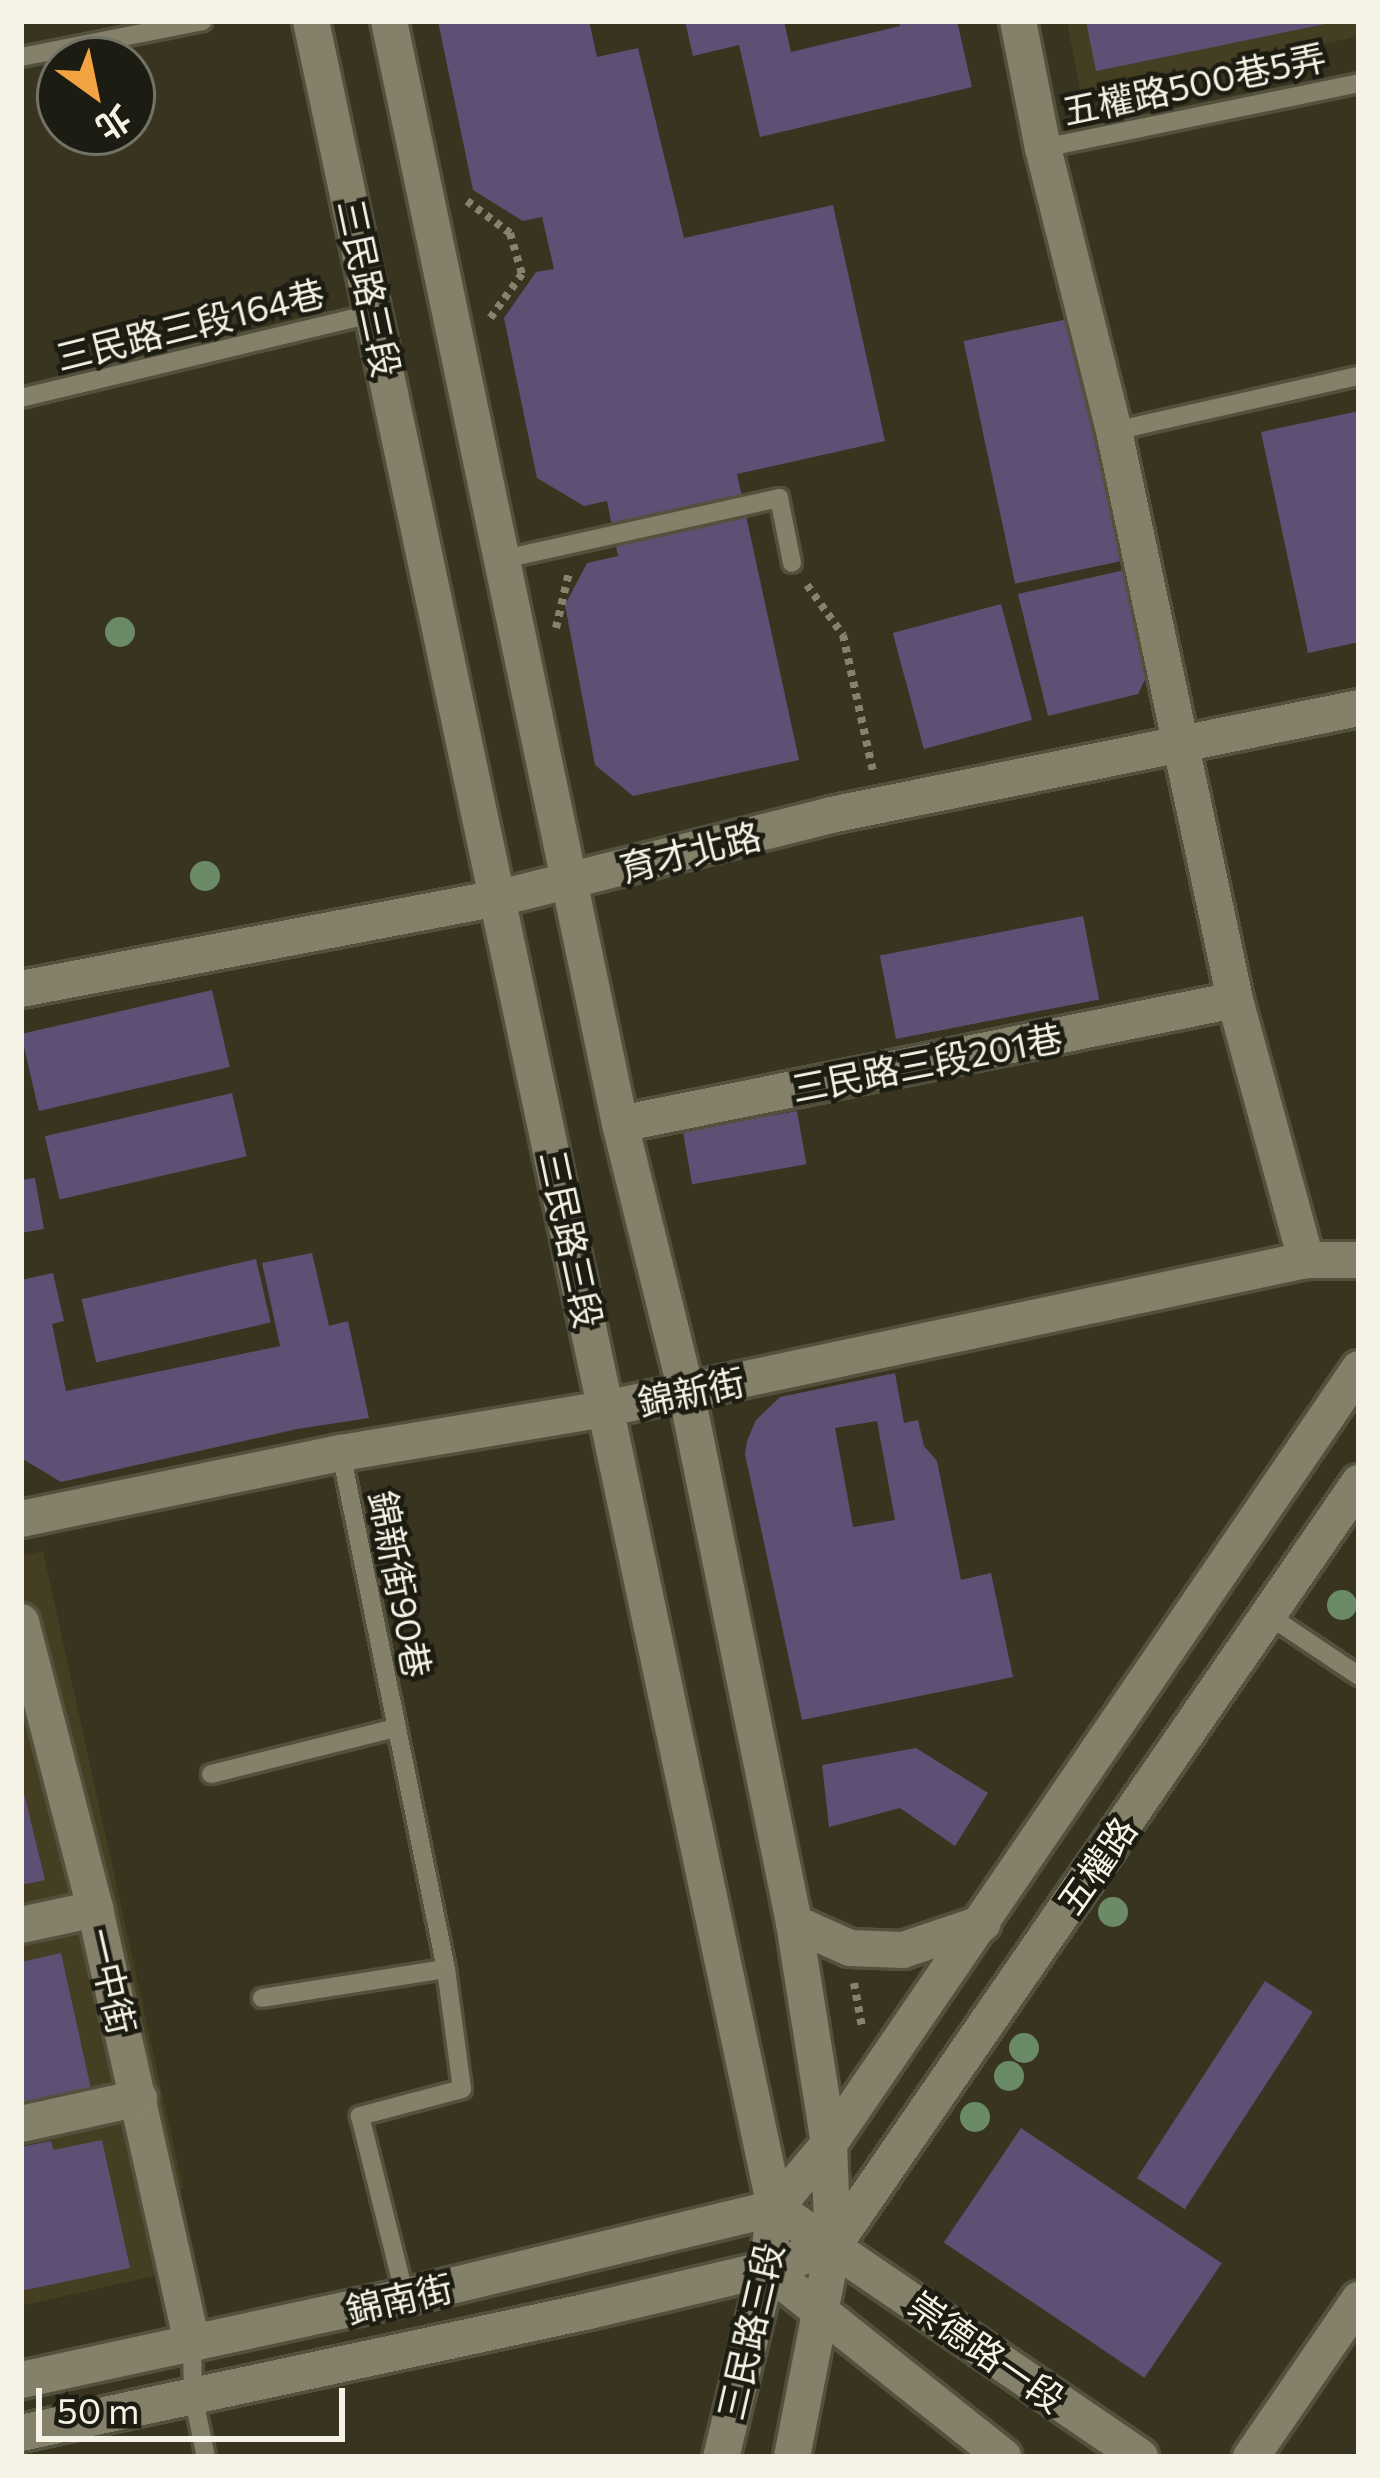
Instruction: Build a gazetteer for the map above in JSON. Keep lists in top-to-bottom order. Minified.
{"streets":{"main road":["三民路三段","育才北路","三民路三段201巷","錦新街","五權路","一中街","錦南街","崇德路一段"],"lane":["五權路500巷5弄","三民路三段164巷","錦新街90巷"]},"crossings":[["三民路三段","三民路三段164巷"],["三民路三段","育才北路"],["三民路三段","三民路三段201巷"],["三民路三段","錦新街"],["三民路三段","五權路"],["三民路三段","錦南街"],["三民路三段","崇德路一段"],["錦新街","錦新街90巷"],["錦新街90巷","錦南街"],["五權路","錦南街"],["五權路","崇德路一段"],["一中街","錦南街"],["錦南街","崇德路一段"]],"scale_bar":"50 m","north":"bottom right"}
